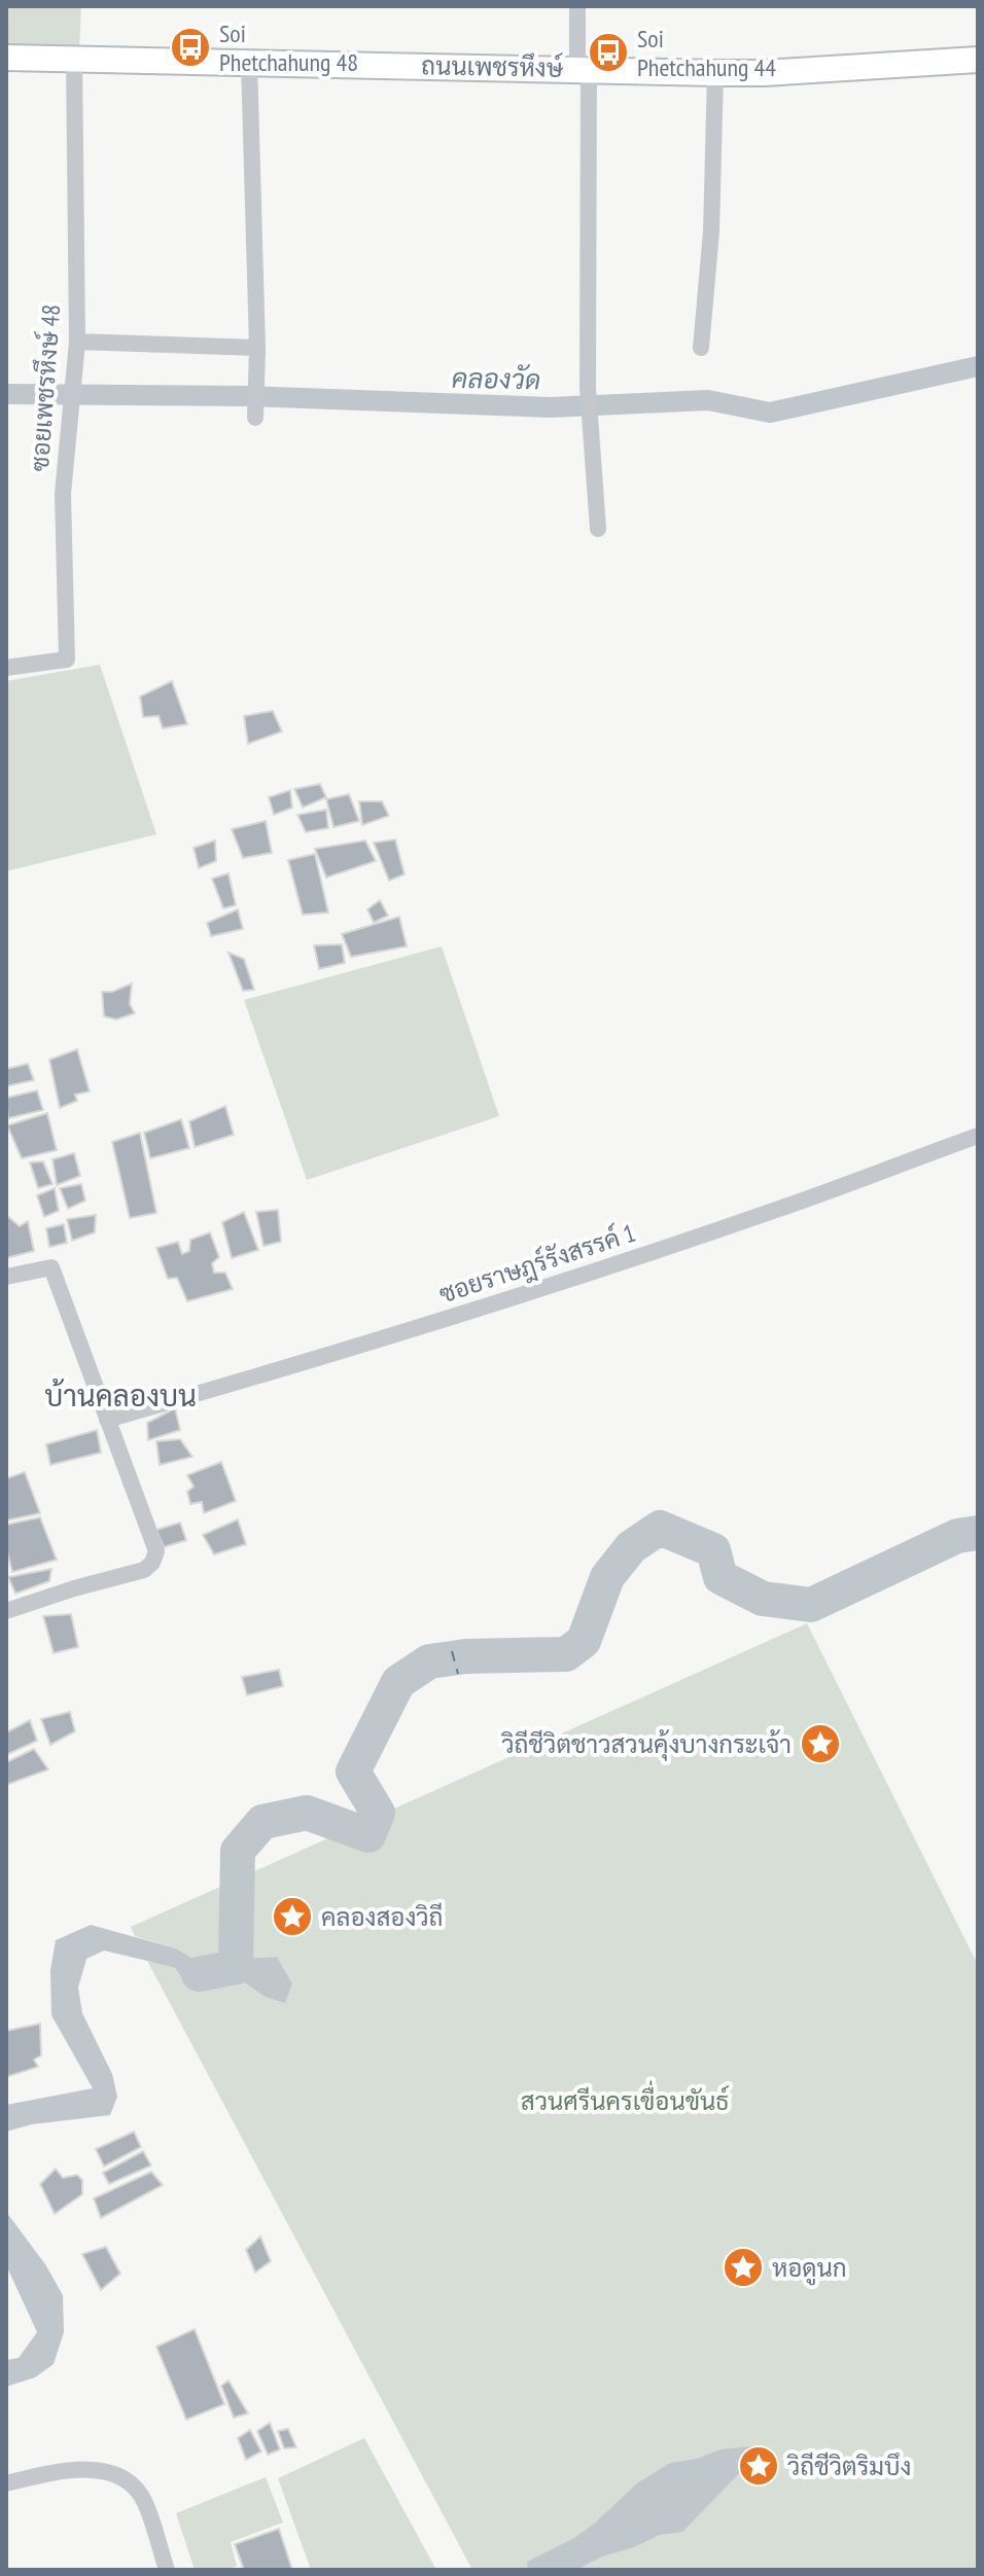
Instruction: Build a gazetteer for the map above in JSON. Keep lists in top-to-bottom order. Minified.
{"streets":{"main road":["ถนนเพชรหึงษ์"],"street":["ซอยเพชรหึงษ์ 48","ซอยราษฎร์รังสรรค์ 1"]},"crossings":[["ถนนเพชรหึงษ์","ซอยเพชรหึงษ์ 48"]],"districts":["บ้านคลองบน"],"water":["คลองวัด"],"parks":["สวนศรีนครเขื่อนขันธ์"],"places":{"bus stop":["Soi Phetchahung 48","Soi Phetchahung 44"],"place":["วิถีชีวิตชาวสวนคุ้งบางกระเจ้า","คลองสองวิถี","หอดูนก","วิถีชีวิตริมบึง"]}}
